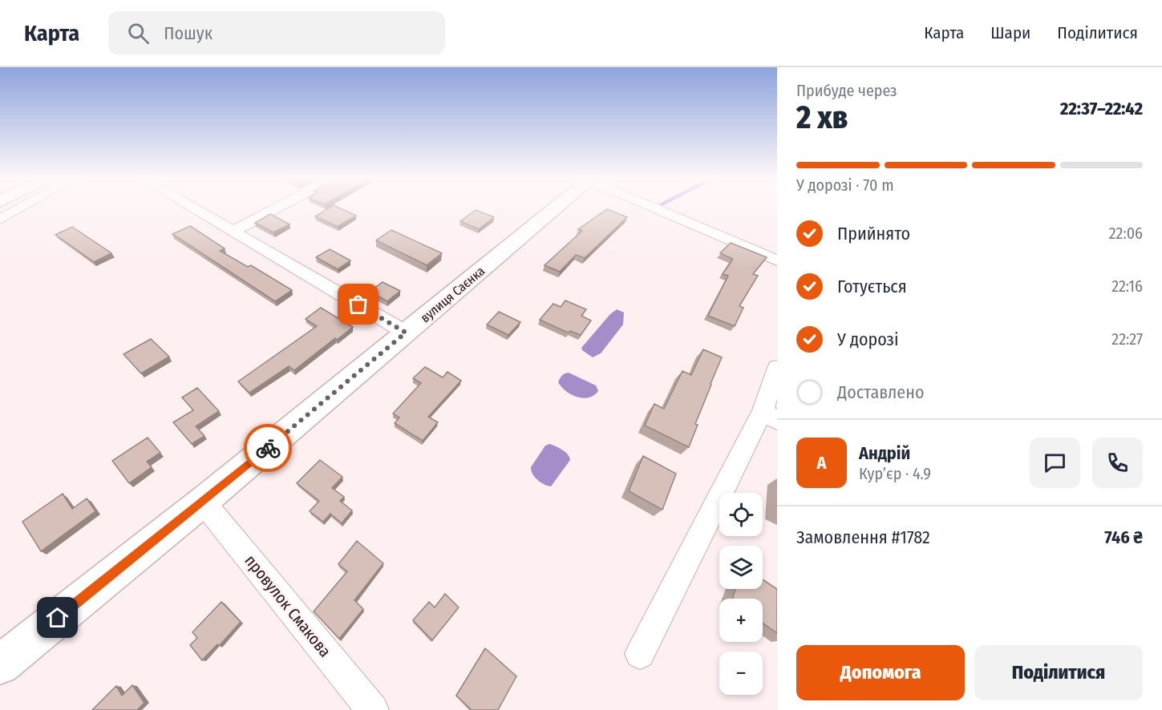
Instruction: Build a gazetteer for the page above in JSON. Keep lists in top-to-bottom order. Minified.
{"streets":{"street":["вулиця Саєнка","провулок Смакова"]},"crossings":[["вулиця Саєнка","провулок Смакова"]],"page":{"header":"Карта","search":"Пошук","nav":["Карта","Шари","Поділитися"],"heading":["2 хв","Прибуде через","22:37–22:42"],"panel":["Андрій","Кур’єр · 4.9","Замовлення #1782","746 ₴"],"bar":"У дорозі · 70 m","list":[["Прийнято","22:06"],["Готується","22:16"],["У дорозі","22:27"],"Доставлено"],"round":"А","map_buttons":["+","−"],"buttons":["Допомога","Поділитися"]}}
